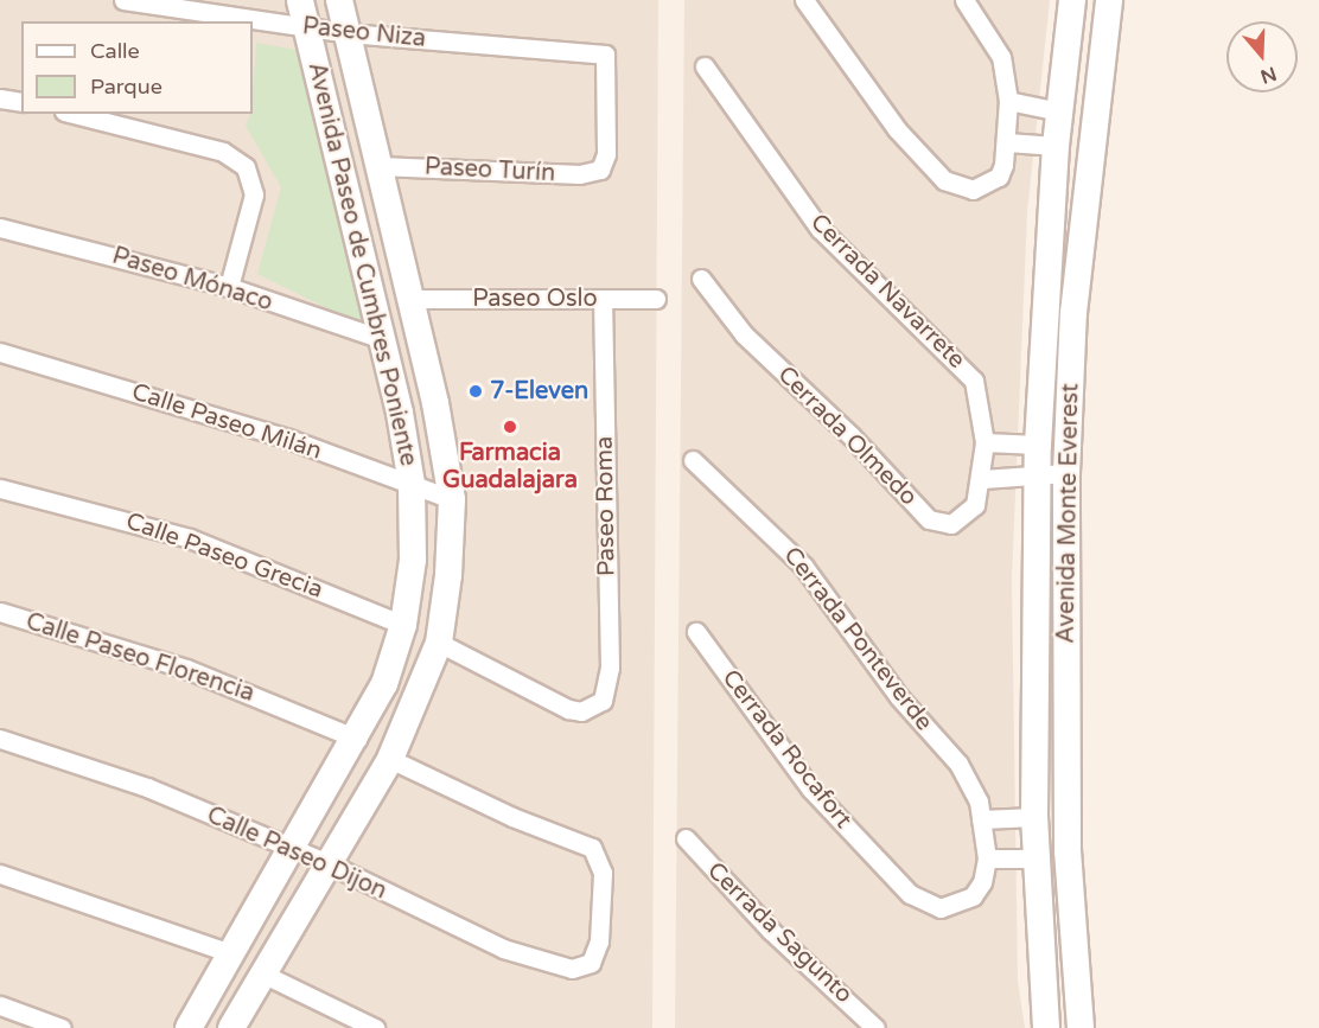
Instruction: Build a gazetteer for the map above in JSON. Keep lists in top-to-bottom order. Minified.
{"streets":{"street":["Paseo Niza","Paseo Turín","Avenida Paseo de Cumbres Poniente","Paseo Mónaco","Cerrada Navarrete","Paseo Oslo","Calle Paseo Milán","Cerrada Olmedo","Paseo Roma","Avenida Monte Everest","Calle Paseo Grecia","Cerrada Ponteverde","Calle Paseo Florencia","Cerrada Rocafort","Calle Paseo Dijon","Cerrada Sagunto"]},"crossings":[["Paseo Niza","Paseo Turín"],["Paseo Niza","Avenida Paseo de Cumbres Poniente"],["Paseo Turín","Avenida Paseo de Cumbres Poniente"],["Avenida Paseo de Cumbres Poniente","Paseo Mónaco"],["Avenida Paseo de Cumbres Poniente","Paseo Oslo"],["Avenida Paseo de Cumbres Poniente","Calle Paseo Milán"],["Avenida Paseo de Cumbres Poniente","Paseo Roma"],["Avenida Paseo de Cumbres Poniente","Calle Paseo Grecia"],["Avenida Paseo de Cumbres Poniente","Calle Paseo Florencia"],["Avenida Paseo de Cumbres Poniente","Calle Paseo Dijon"],["Cerrada Navarrete","Cerrada Olmedo"],["Paseo Oslo","Paseo Roma"],["Cerrada Ponteverde","Cerrada Rocafort"]],"places":["7-Eleven","Farmacia Guadalajara"],"legend":["Calle","Parque"],"north":"bottom"}
